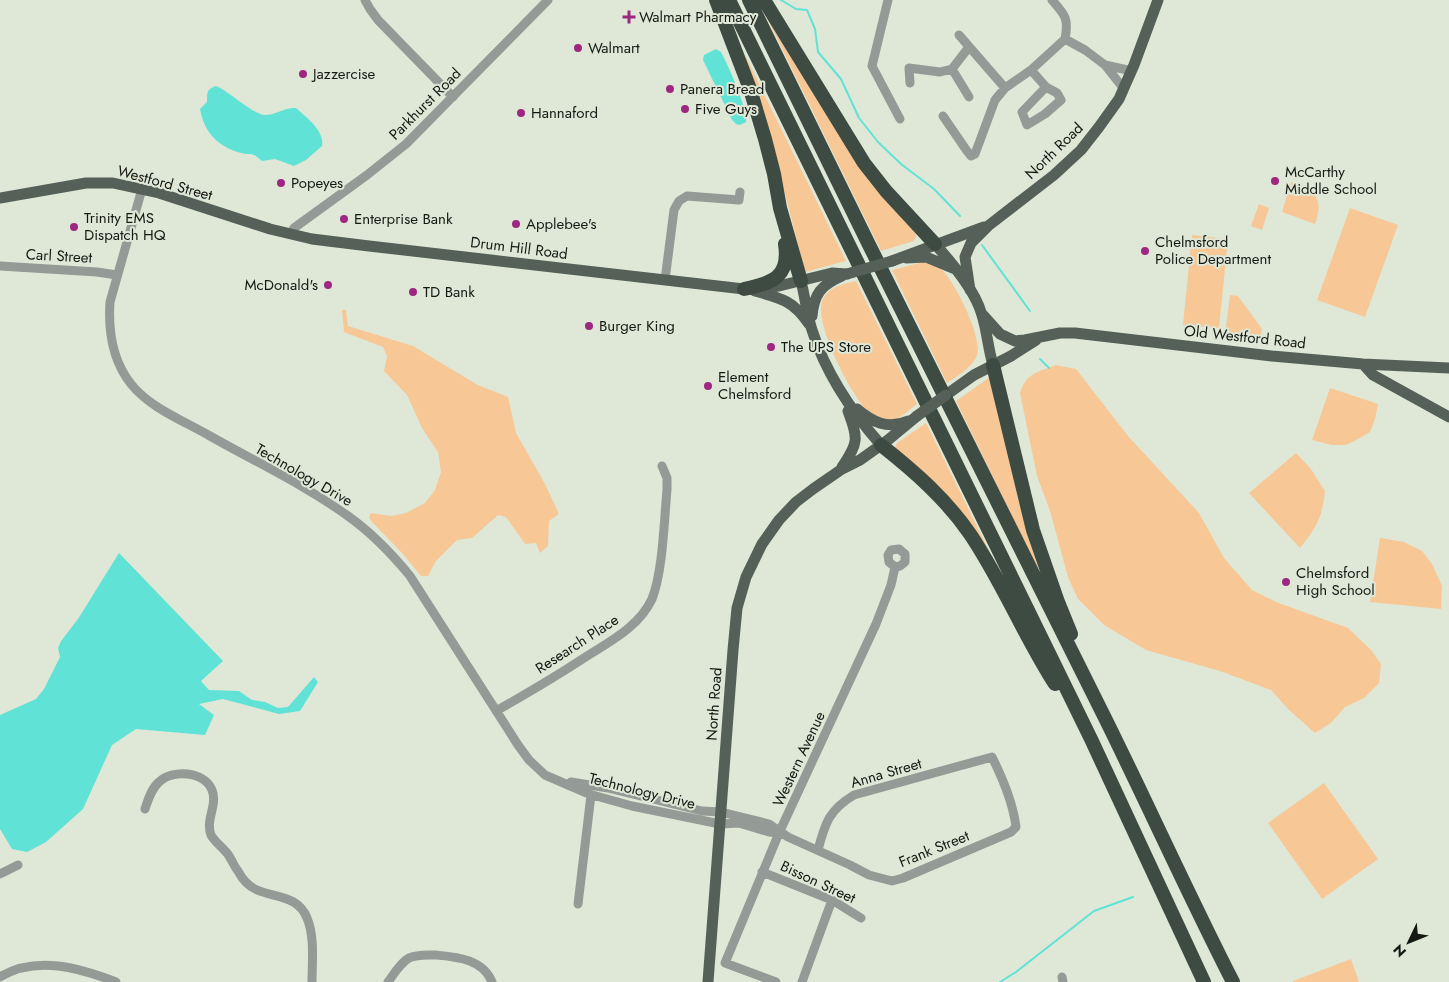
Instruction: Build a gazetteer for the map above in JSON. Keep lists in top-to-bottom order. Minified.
{"streets":{"main road":["North Road","Westford Street","Drum Hill Road","Old Westford Road"],"street":["Parkhurst Road","Carl Street","Technology Drive","Research Place","Western Avenue","Anna Street","Frank Street","Bisson Street"]},"crossings":[["Parkhurst Road","Westford Street"],["Parkhurst Road","Drum Hill Road"],["North Road","Drum Hill Road"],["North Road","Old Westford Road"],["North Road","Technology Drive"],["North Road","Frank Street"],["Westford Street","Drum Hill Road"],["Westford Street","Technology Drive"],["Drum Hill Road","Old Westford Road"],["Carl Street","Technology Drive"],["Technology Drive","Research Place"],["Technology Drive","Frank Street"],["Western Avenue","Frank Street"],["Western Avenue","Bisson Street"],["Anna Street","Frank Street"]],"places":{"health":["Walmart Pharmacy"],"other":["Walmart","Jazzercise","Panera Bread","Five Guys","Hannaford","McCarthy Middle School","Popeyes","Enterprise Bank","Applebee's","Trinity EMS Dispatch HQ","Chelmsford Police Department","McDonald's","TD Bank","Burger King","The UPS Store","Element Chelmsford","Chelmsford High School"]},"north":"bottom left"}
